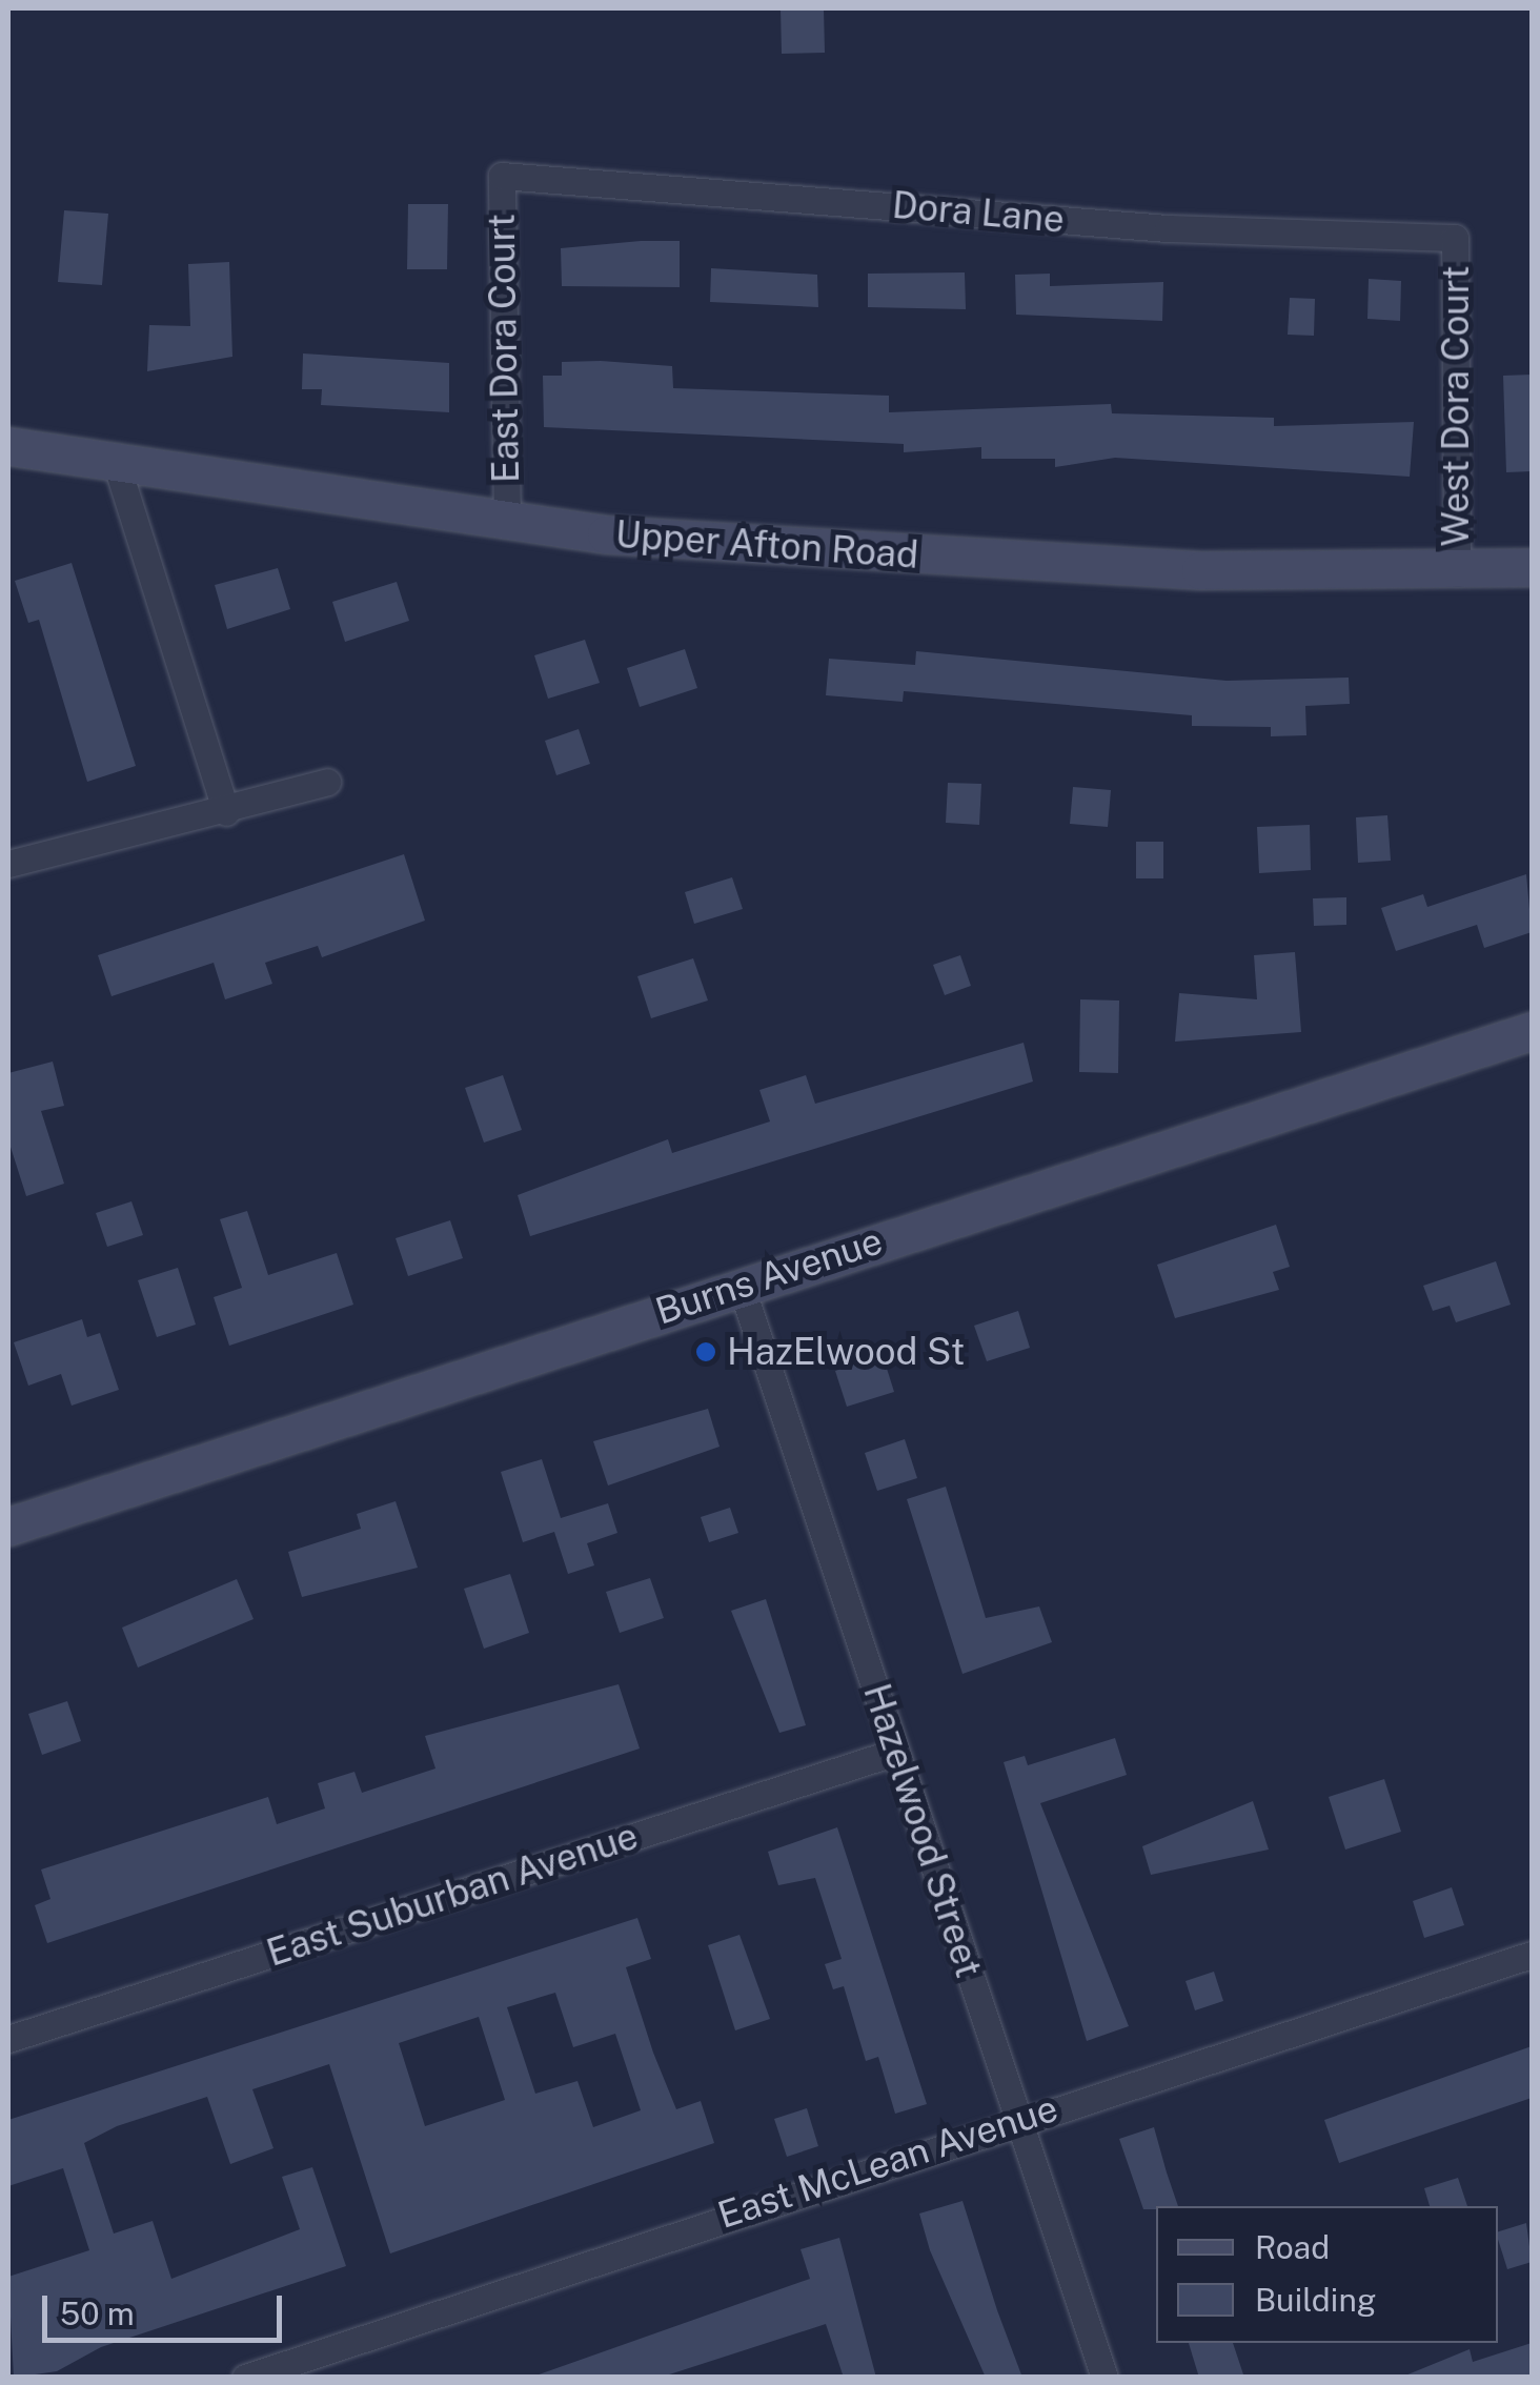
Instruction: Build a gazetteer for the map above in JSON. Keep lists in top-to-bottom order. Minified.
{"streets":{"street":["Dora Lane","East Dora Court","West Dora Court","Upper Afton Road","Burns Avenue","Hazelwood Street","East Suburban Avenue","East McLean Avenue"]},"crossings":[["Dora Lane","East Dora Court"],["Dora Lane","West Dora Court"],["East Dora Court","Upper Afton Road"],["West Dora Court","Upper Afton Road"],["Burns Avenue","Hazelwood Street"],["Hazelwood Street","East Suburban Avenue"],["Hazelwood Street","East McLean Avenue"]],"places":["HazElwood St"],"legend":["Road","Building"],"scale_bar":"50 m"}
